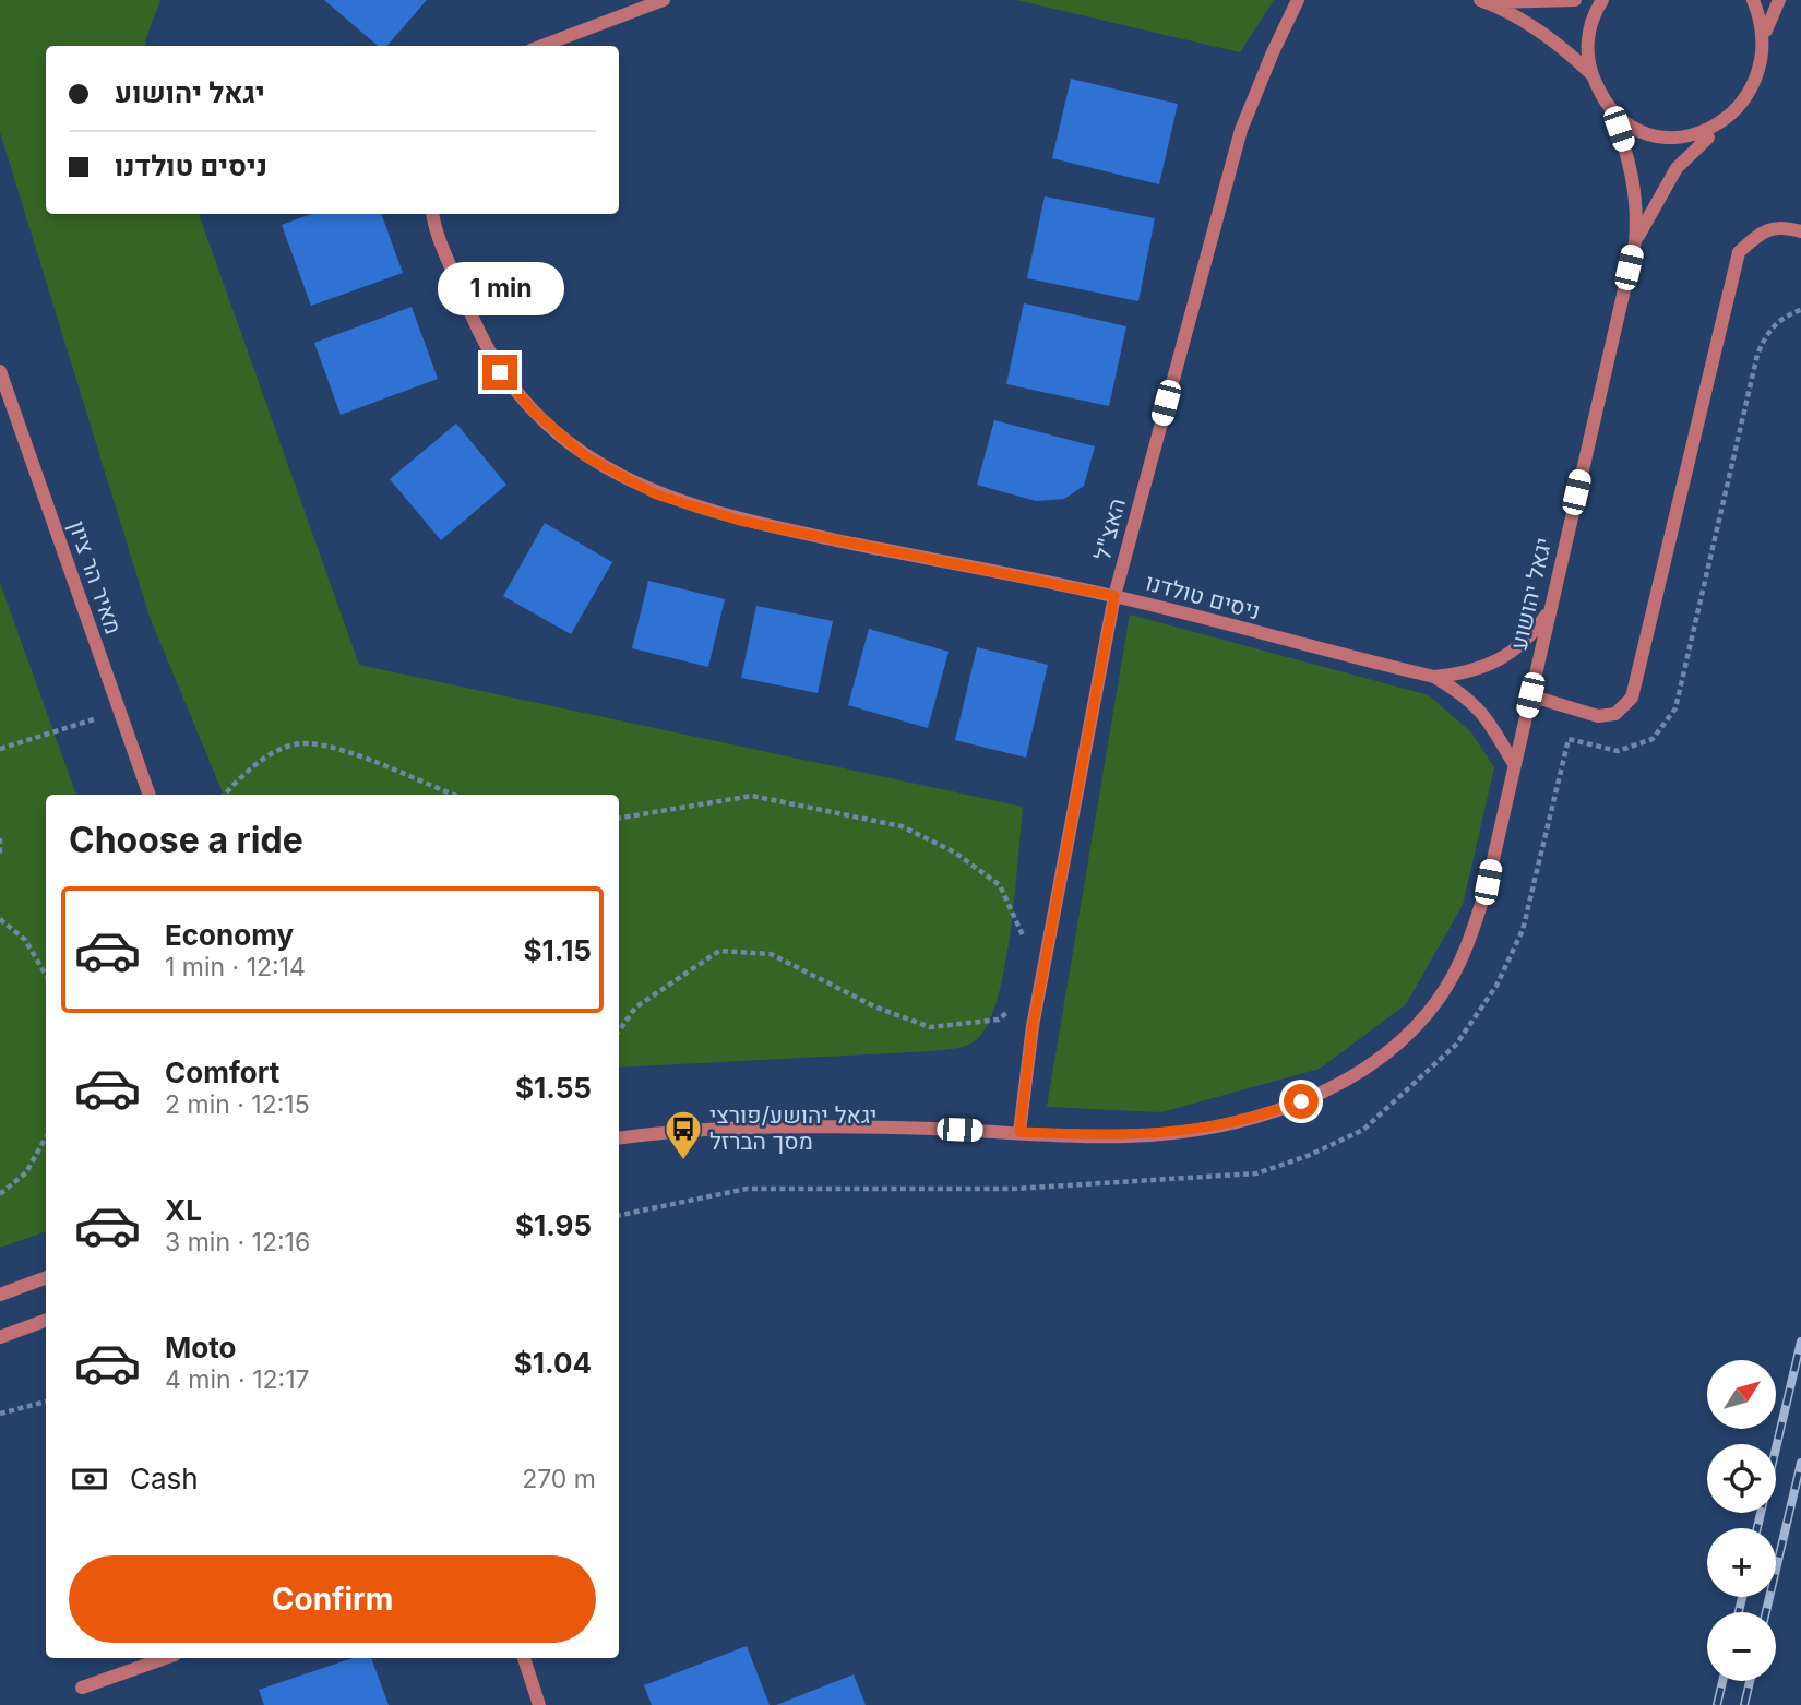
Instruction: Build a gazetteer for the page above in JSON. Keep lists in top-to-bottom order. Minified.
{"streets":{"street":["האצ\"ל","מאיר הר ציון","יגאל יהושוע","ניסים טולדנו"]},"crossings":[["האצ\"ל","יגאל יהושוע"],["האצ\"ל","ניסים טולדנו"],["יגאל יהושוע","ניסים טולדנו"]],"places":{"bus stop":["יגאל יהושע/פורצי מסך הברזל"]},"north":"top right","page":{"banner":["יגאל יהושוע","ניסים טולדנו"],"bubble":"1 min","heading":"Choose a ride","list":[{"name":"Economy","note":"1 min · 12:14","value":"$1.15"},{"name":"Comfort","note":"2 min · 12:15","value":"$1.55"},{"name":"XL","note":"3 min · 12:16","value":"$1.95"},{"name":"Moto","note":"4 min · 12:17","value":"$1.04"}],"map_buttons":["+","−"],"pay":["Cash","270 m"],"buttons":"Confirm"}}
